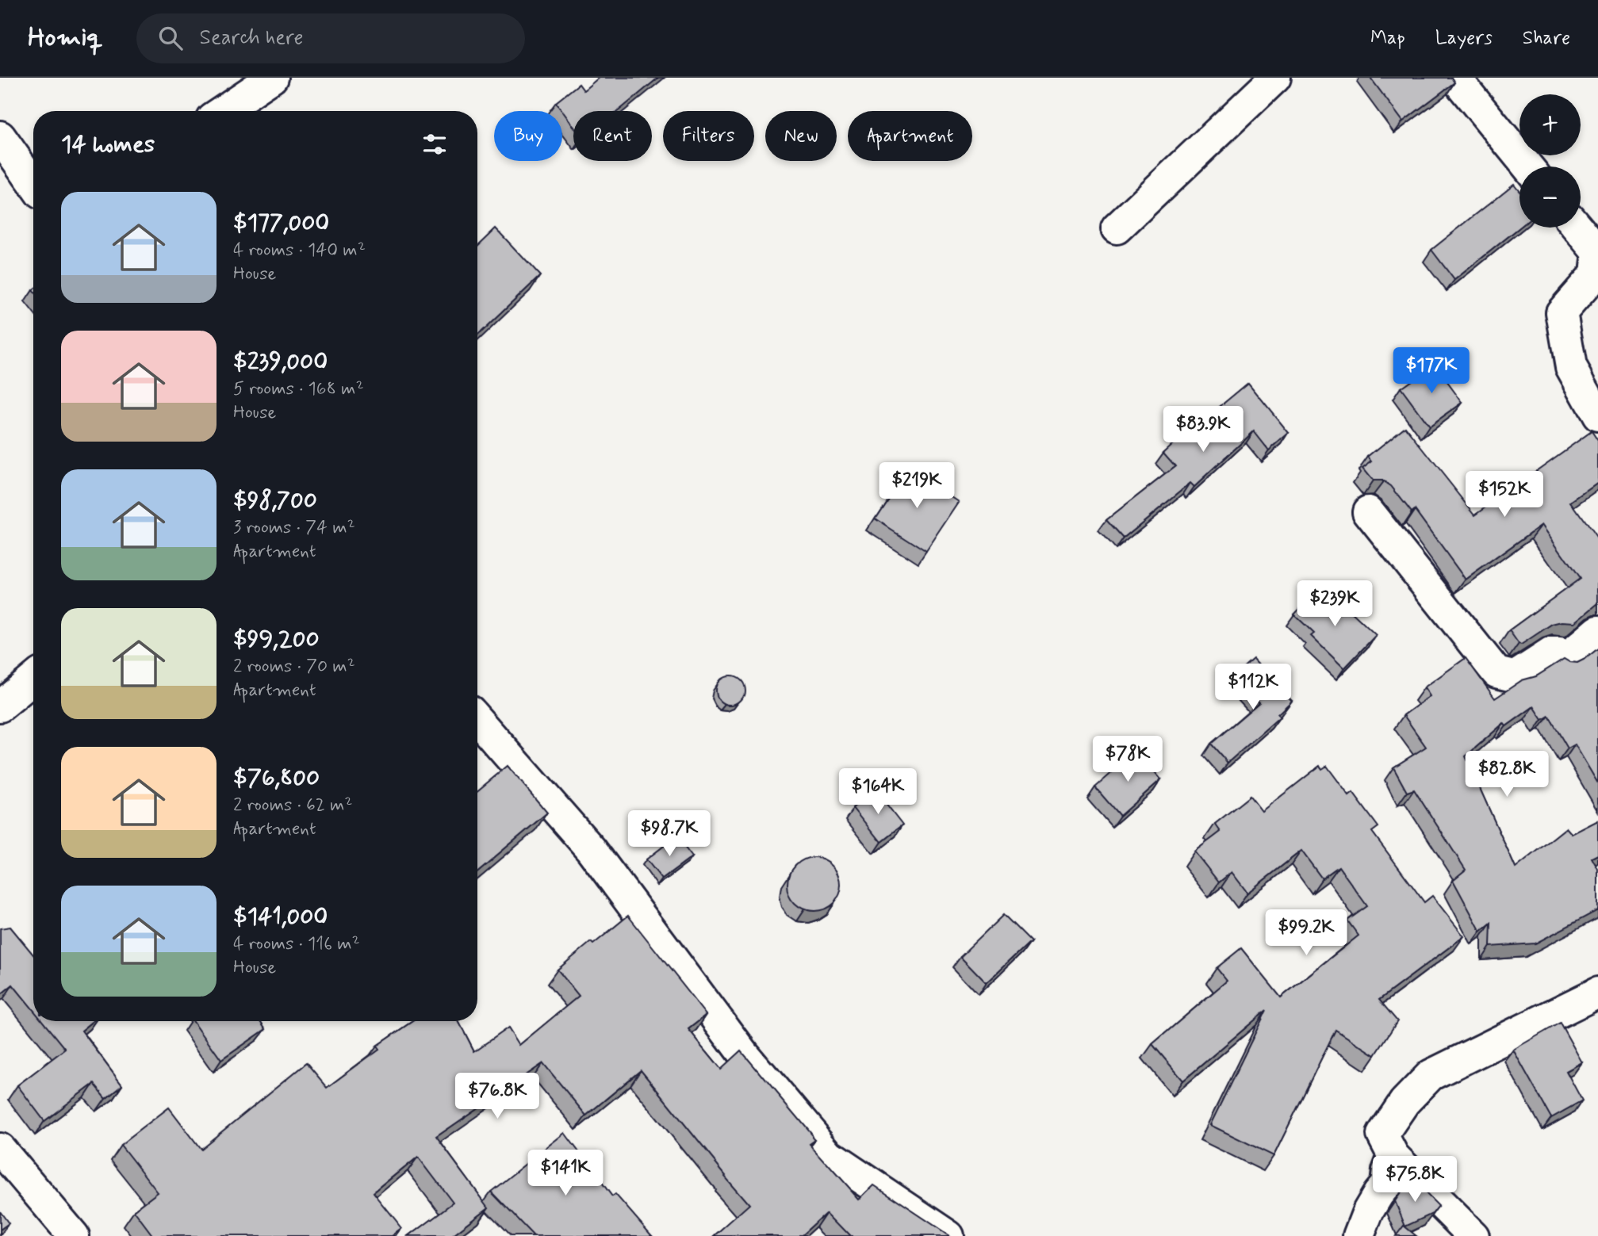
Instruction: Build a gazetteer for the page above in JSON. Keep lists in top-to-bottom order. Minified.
{"page":{"header":"Homiq","search":"Search here","nav":["Map","Layers","Share"],"map_buttons":["+","−"],"chip":["Buy","Rent","Filters","New","Apartment"],"heading":"14 homes","list":[{"name":"$177,000","note":"4 rooms · 140 m² · House"},{"name":"$239,000","note":"5 rooms · 168 m² · House"},{"name":"$98,700","note":"3 rooms · 74 m² · Apartment"},{"name":"$99,200","note":"2 rooms · 70 m² · Apartment"},{"name":"$76,800","note":"2 rooms · 62 m² · Apartment"},{"name":"$141,000","note":"4 rooms · 116 m² · House"}],"price":["$177K","$83.9K","$219K","$152K","$239K","$112K","$78K","$82.8K","$164K","$98.7K","$99.2K","$76.8K","$141K","$75.8K"]}}
